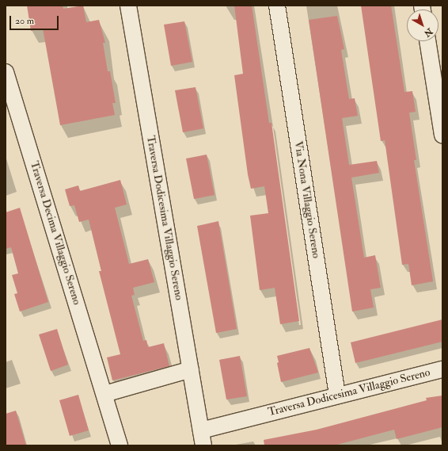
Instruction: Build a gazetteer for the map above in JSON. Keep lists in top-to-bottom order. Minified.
{"streets":{"street":["Via Nona Villaggio Sereno","Traversa Dodicesima Villaggio Sereno","Traversa Decima Villaggio Sereno"]},"crossings":[["Via Nona Villaggio Sereno","Traversa Dodicesima Villaggio Sereno"]],"scale_bar":"20 m","north":"bottom right"}
